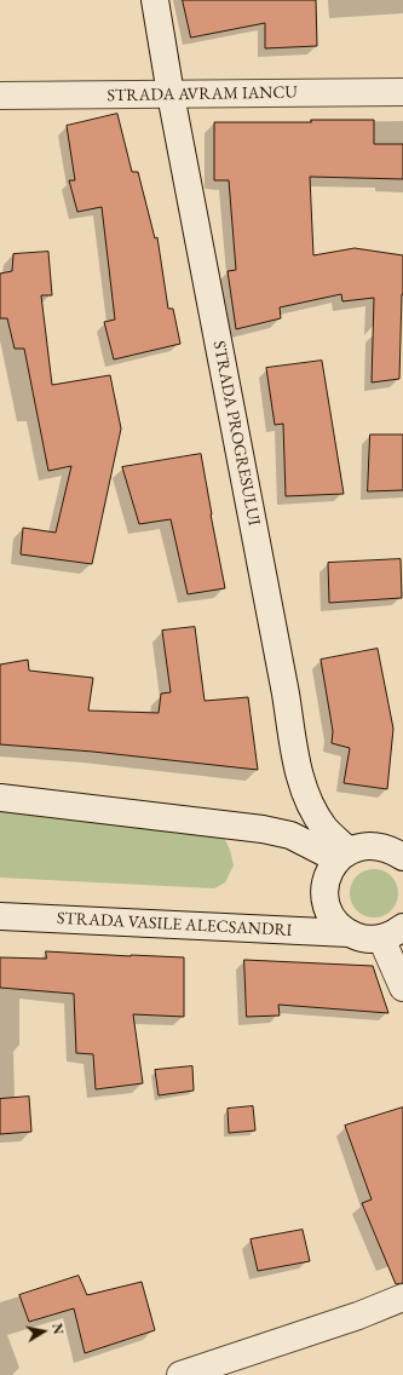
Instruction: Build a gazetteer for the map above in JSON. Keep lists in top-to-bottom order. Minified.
{"streets":{"street":["STRADA AVRAM IANCU","STRADA PROGRESULUI","STRADA VASILE ALECSANDRI"]},"crossings":[["STRADA AVRAM IANCU","STRADA PROGRESULUI"]],"north":"right"}
